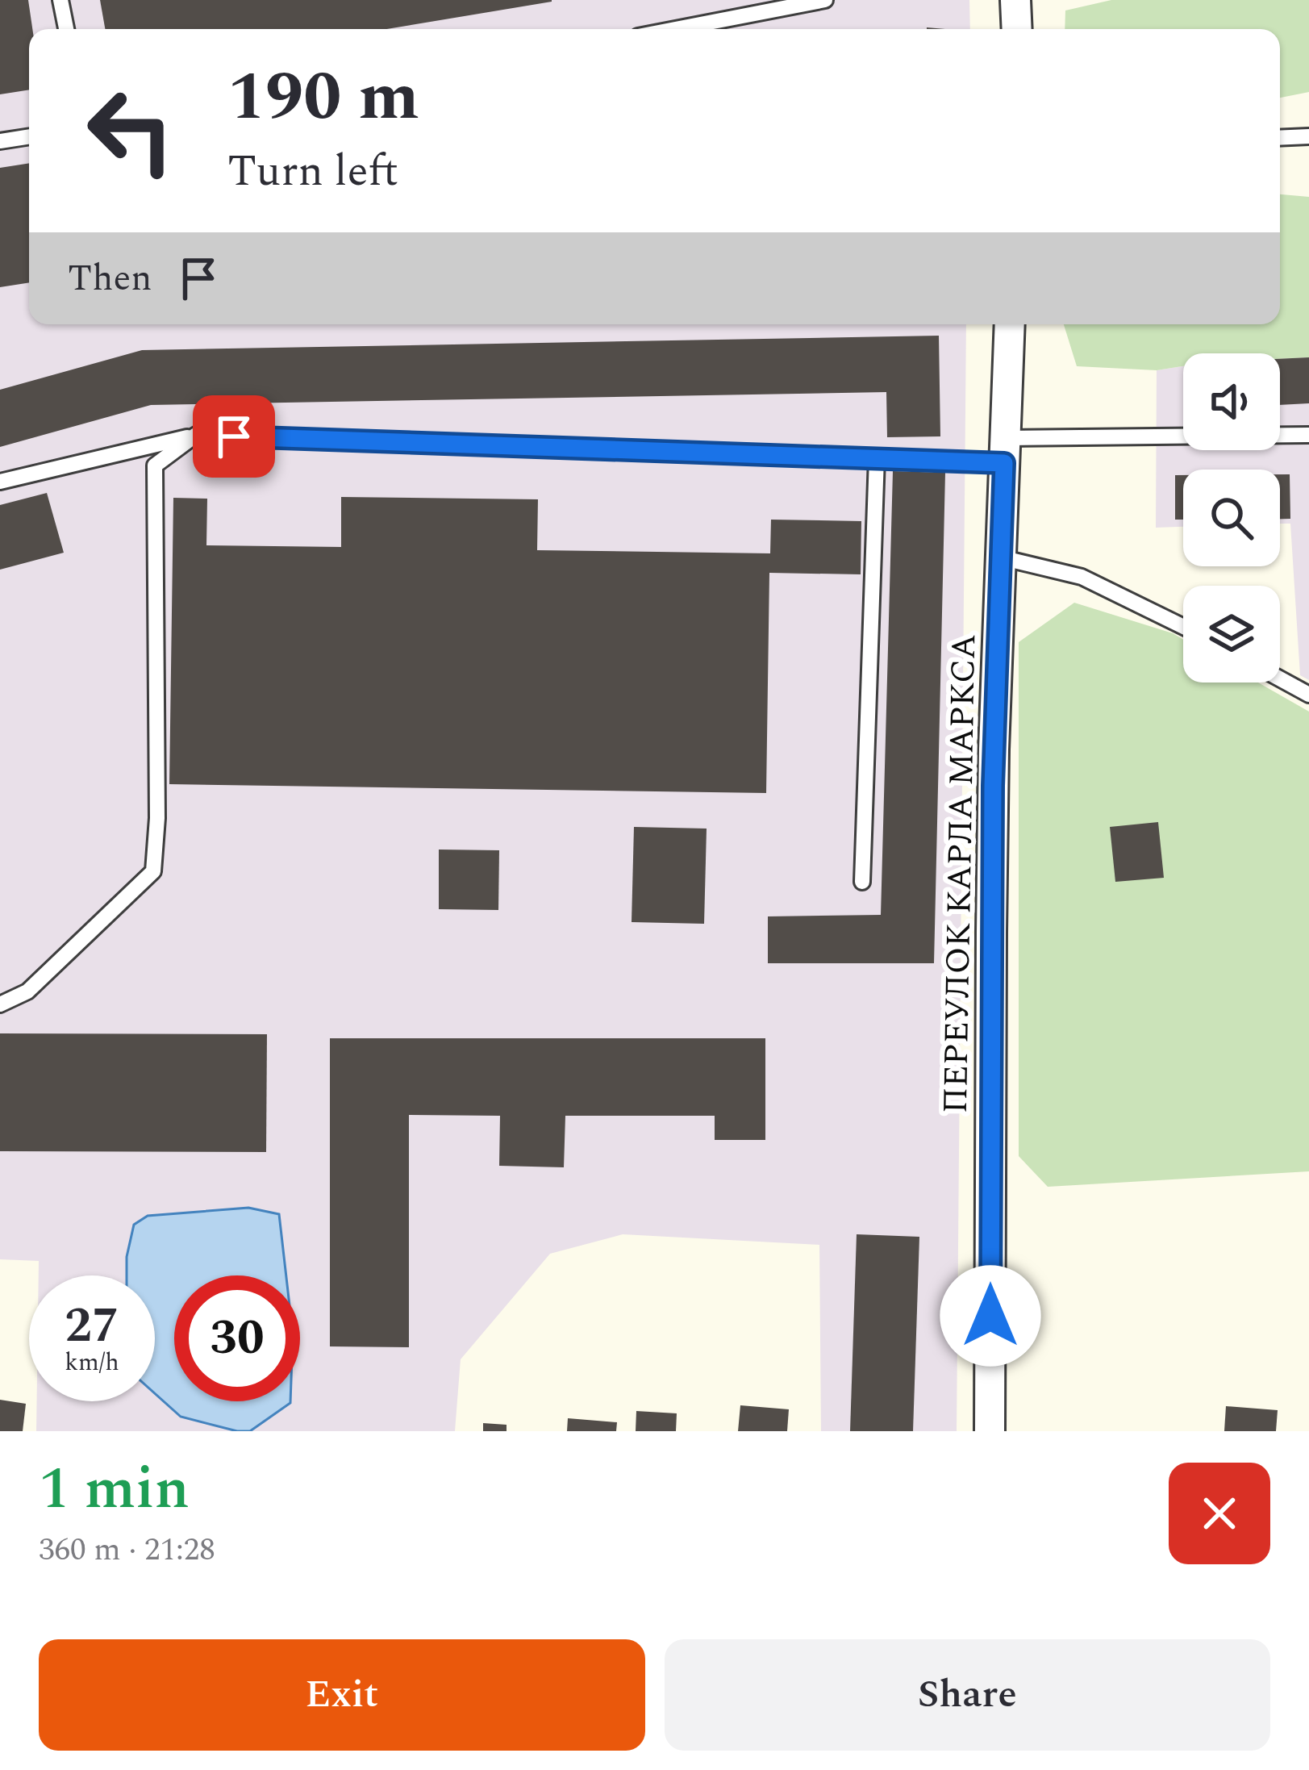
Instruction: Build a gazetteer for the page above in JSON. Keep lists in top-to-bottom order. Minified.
{"streets":{"street":["ПЕРЕУЛОК КАРЛА МАРКСА"]},"page":{"turn":["190 m","Turn left"],"then":"Then","speed":"27 km/h","limit":"30","heading":["1 min","360 m · 21:28"],"buttons":["Exit","Share"]}}
